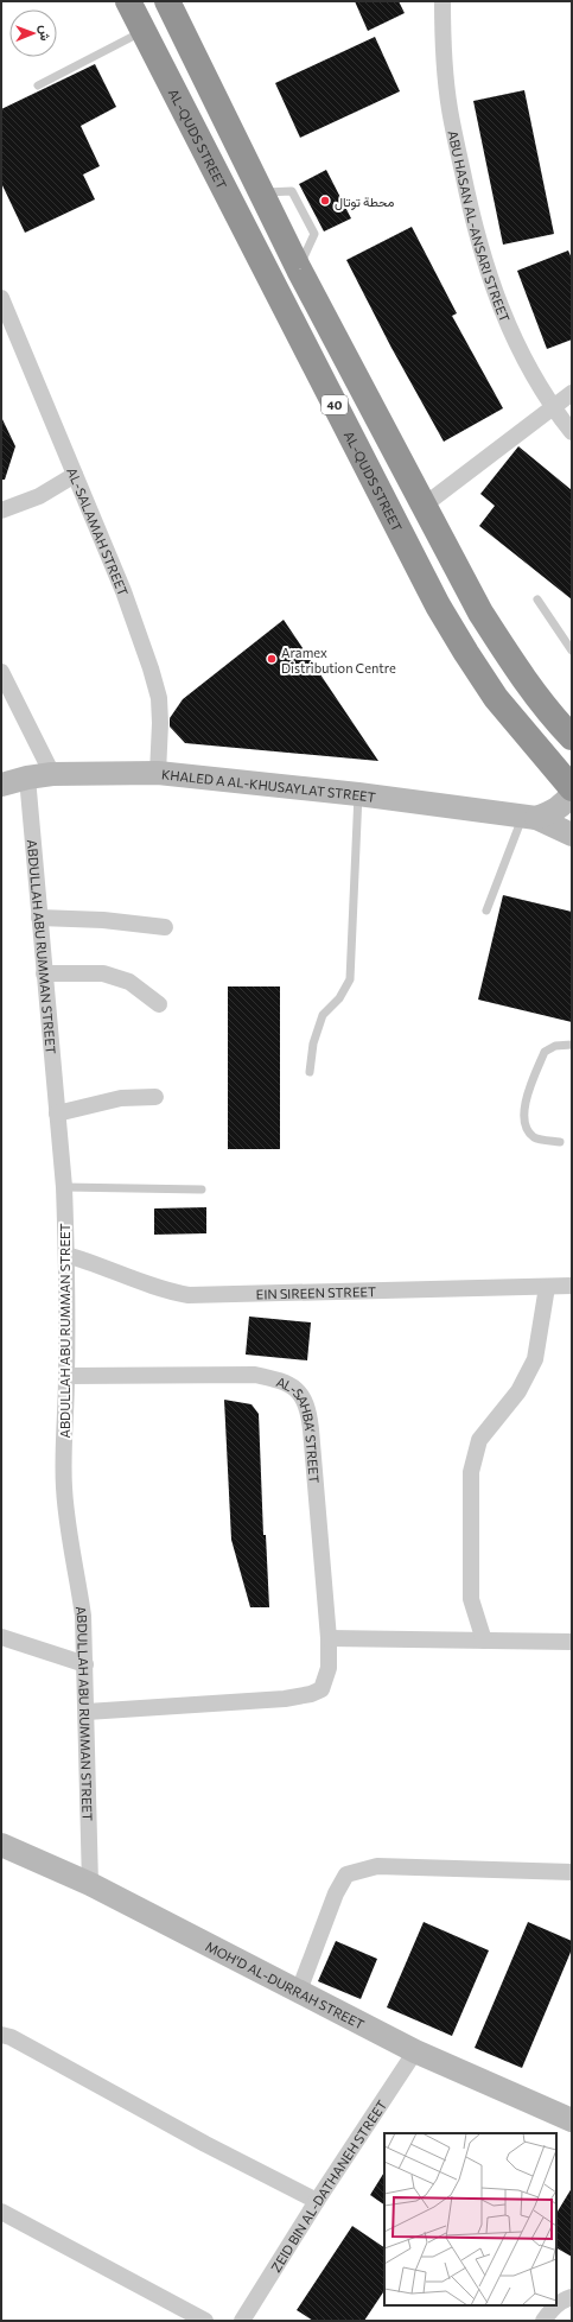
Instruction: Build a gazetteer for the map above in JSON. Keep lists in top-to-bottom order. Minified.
{"streets":{"highway":["AL-QUDS STREET","40"],"street":["ABU HASAN AL-ANSARI STREET","AL-SALAMAH STREET","KHALED A AL-KHUSAYLAT STREET","ABDULLAH ABU RUMMAN STREET","EIN SIREEN STREET","AL-SAHBA‘ STREET","MOH'D AL-DURRAH STREET","ZEID BIN AL-DATHANEH STREET"]},"crossings":[["AL-SALAMAH STREET","KHALED A AL-KHUSAYLAT STREET"],["KHALED A AL-KHUSAYLAT STREET","ABDULLAH ABU RUMMAN STREET"],["ABDULLAH ABU RUMMAN STREET","EIN SIREEN STREET"],["ABDULLAH ABU RUMMAN STREET","AL-SAHBA‘ STREET"],["ABDULLAH ABU RUMMAN STREET","MOH'D AL-DURRAH STREET"],["MOH'D AL-DURRAH STREET","ZEID BIN AL-DATHANEH STREET"]],"places":["محطة توتال","Aramex Distribution Centre"],"north":"right"}
